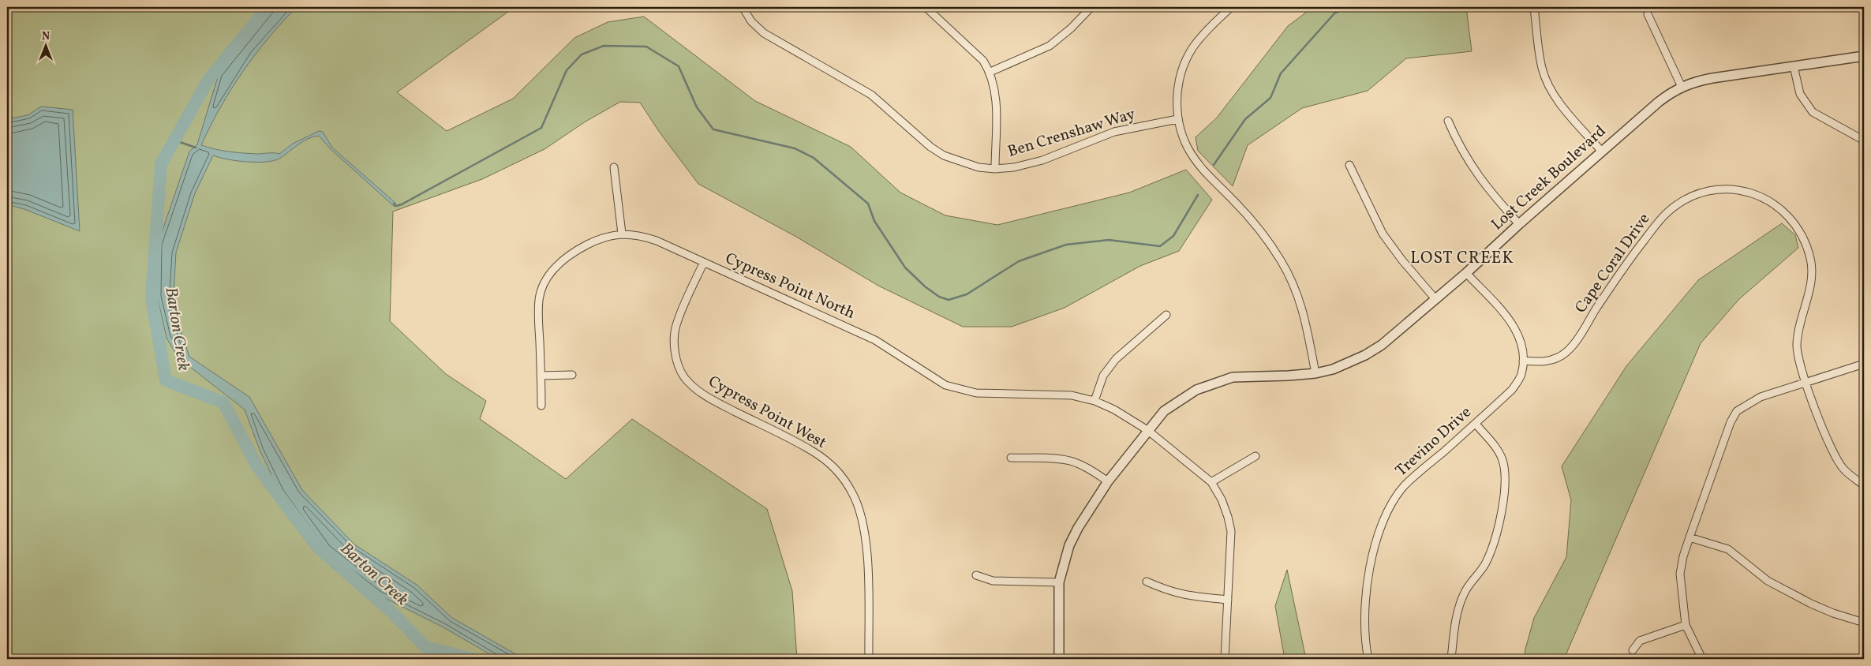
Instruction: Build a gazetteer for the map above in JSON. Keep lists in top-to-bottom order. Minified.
{"streets":{"street":["Ben Crenshaw Way","Lost Creek Boulevard","Cape Coral Drive","Cypress Point North","Cypress Point West","Trevino Drive"]},"crossings":[["Lost Creek Boulevard","Cypress Point North"],["Lost Creek Boulevard","Trevino Drive"],["Cape Coral Drive","Trevino Drive"],["Cypress Point North","Cypress Point West"]],"districts":["LOST CREEK"],"water":["Barton Creek"],"north":"top"}
